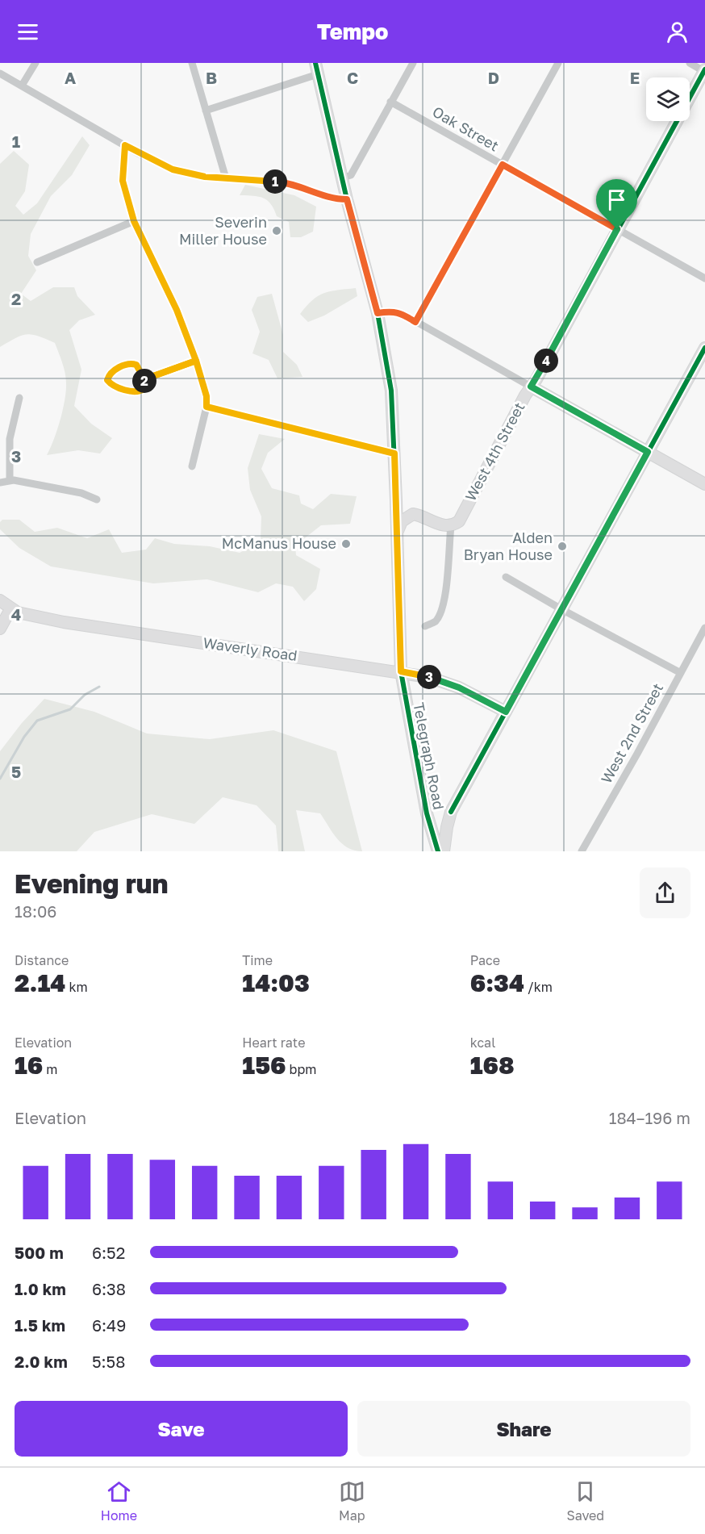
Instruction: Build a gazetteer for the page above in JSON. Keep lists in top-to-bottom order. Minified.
{"streets":{"street":["Oak Street","West 4th Street","Waverly Road","West 2nd Street","Telegraph Road"]},"crossings":[["Oak Street","West 4th Street"],["Waverly Road","Telegraph Road"]],"places":["Severin Miller House","McManus House","Alden Bryan House"],"page":{"header":"Tempo","pins":["1","4","2","3"],"heading":["Evening run","18:06"],"stats":[["Distance","2.14 km"],["Time","14:03"],["Pace","6:34 /km"],["Elevation","16 m"],["Heart rate","156 bpm"],["kcal","168"]],"chart":["Elevation","184–196 m"],"list":[{"name":"500 m","note":"6:52"},{"name":"1.0 km","note":"6:38"},{"name":"1.5 km","note":"6:49"},{"name":"2.0 km","note":"5:58"}],"buttons":["Save","Share"],"tabs":["Home","Map","Saved"]},"grid":{"columns":["A","B","C","D","E"],"rows":["1","2","3","4","5"]}}
